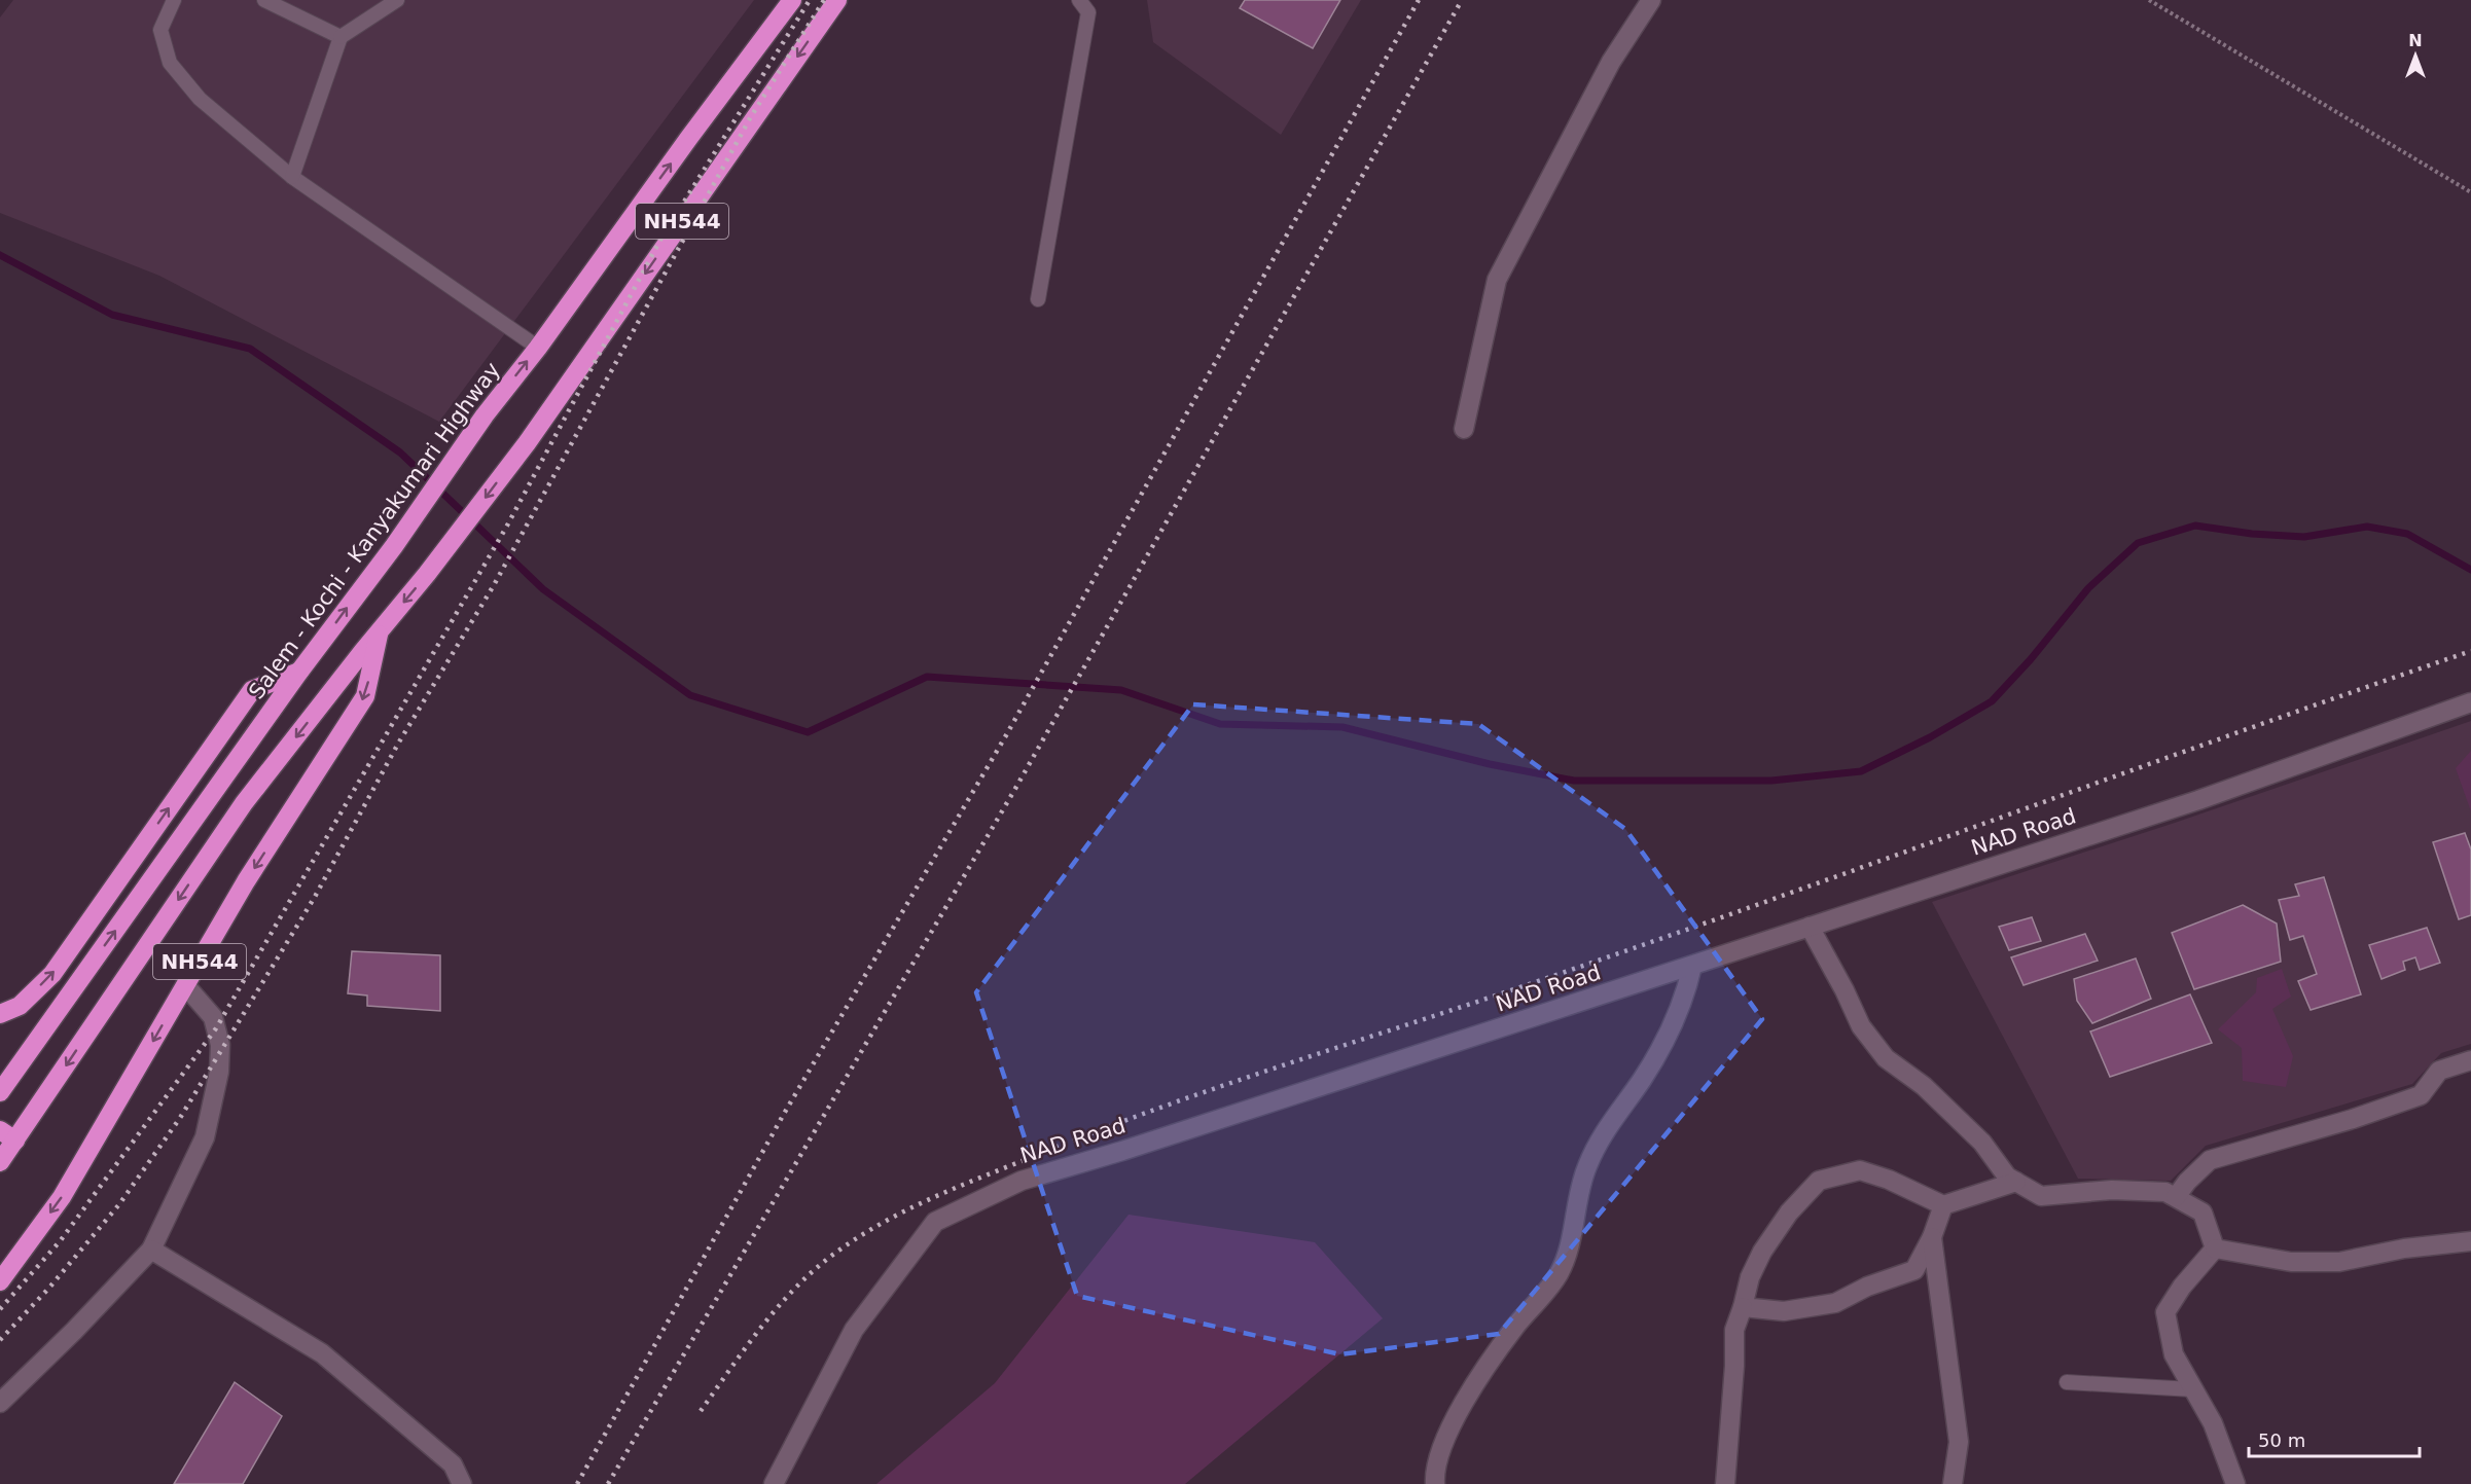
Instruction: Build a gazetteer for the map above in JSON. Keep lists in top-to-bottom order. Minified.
{"streets":{"highway":["NH544","Salem - Kochi - Kanyakumari Highway"],"street":["NAD Road"]},"scale_bar":"50 m","north":"top"}
